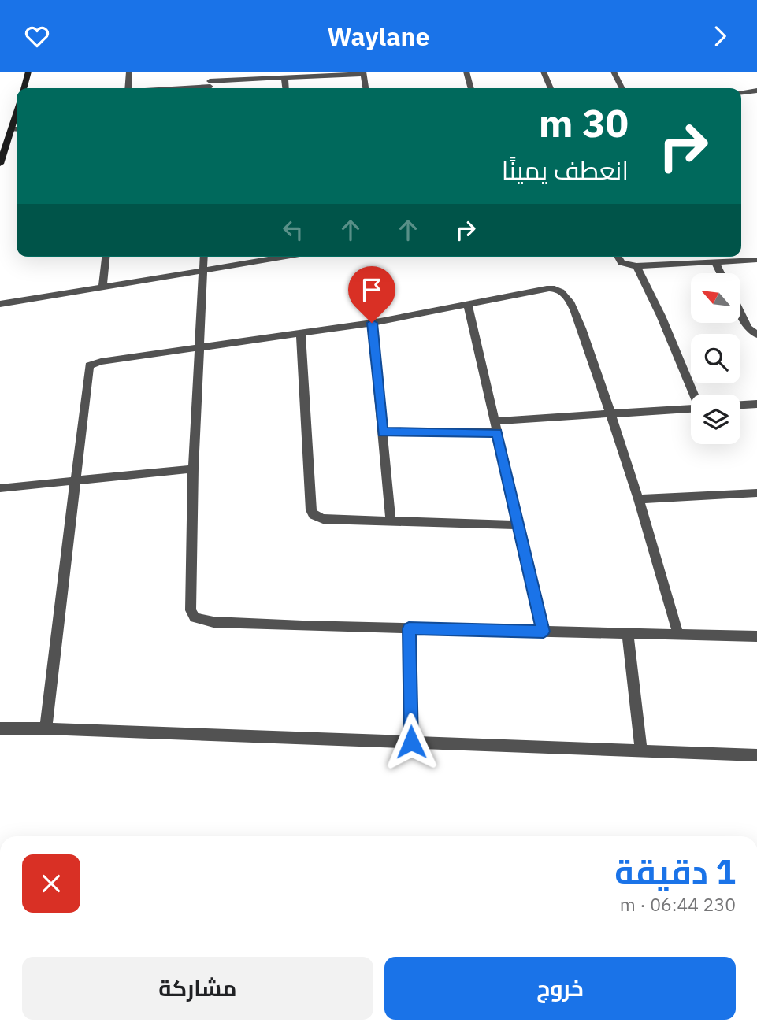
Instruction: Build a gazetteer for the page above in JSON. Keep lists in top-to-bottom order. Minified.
{"north":"top left","page":{"header":"Waylane","turn":["30 m","انعطف يمينًا"],"heading":["1 دقيقة","230 m · 06:44"],"buttons":["خروج","مشاركة"]}}
